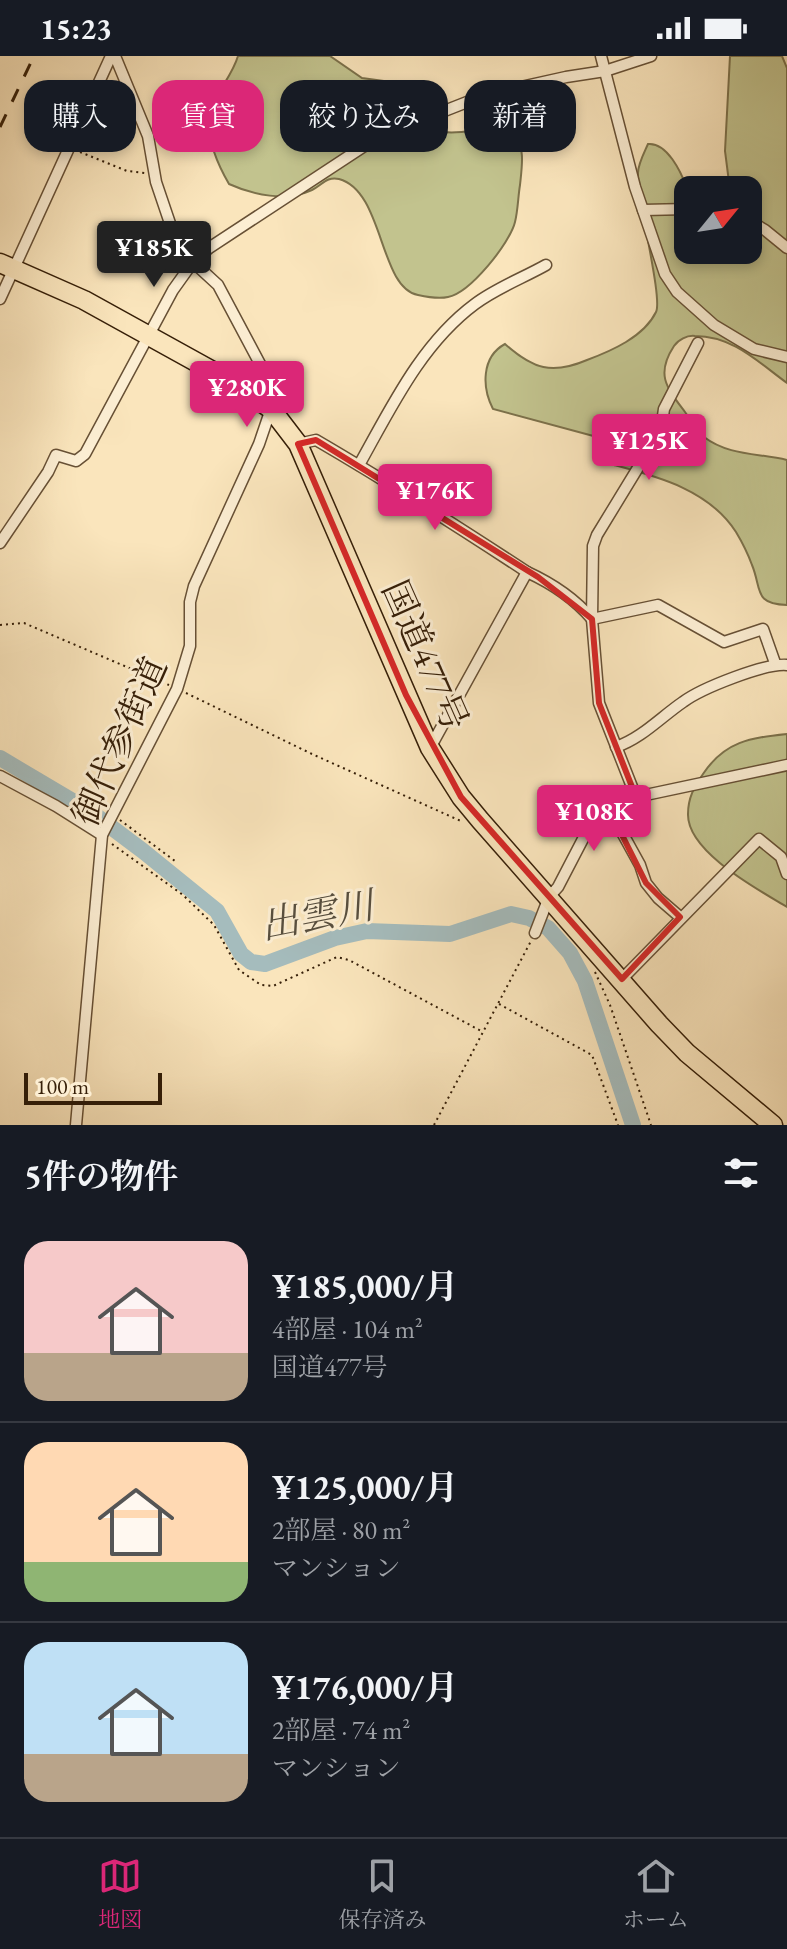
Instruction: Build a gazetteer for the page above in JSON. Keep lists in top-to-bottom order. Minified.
{"streets":{"highway":["国道477号"],"street":["御代参街道"]},"crossings":[["国道477号","御代参街道"]],"water":["出雲川"],"scale_bar":"100 m","north":"top right","page":{"status":"15:23","chip":["購入","賃貸","絞り込み","新着"],"price":["¥185K","¥280K","¥125K","¥176K","¥108K"],"scale":"100 m","heading":"5件の物件","list":[{"name":"¥185,000/月","note":"4部屋 · 104 m² · 国道477号"},{"name":"¥125,000/月","note":"2部屋 · 80 m² · マンション"},{"name":"¥176,000/月","note":"2部屋 · 74 m² · マンション"}],"tabs":["地図","保存済み","ホーム"]}}
